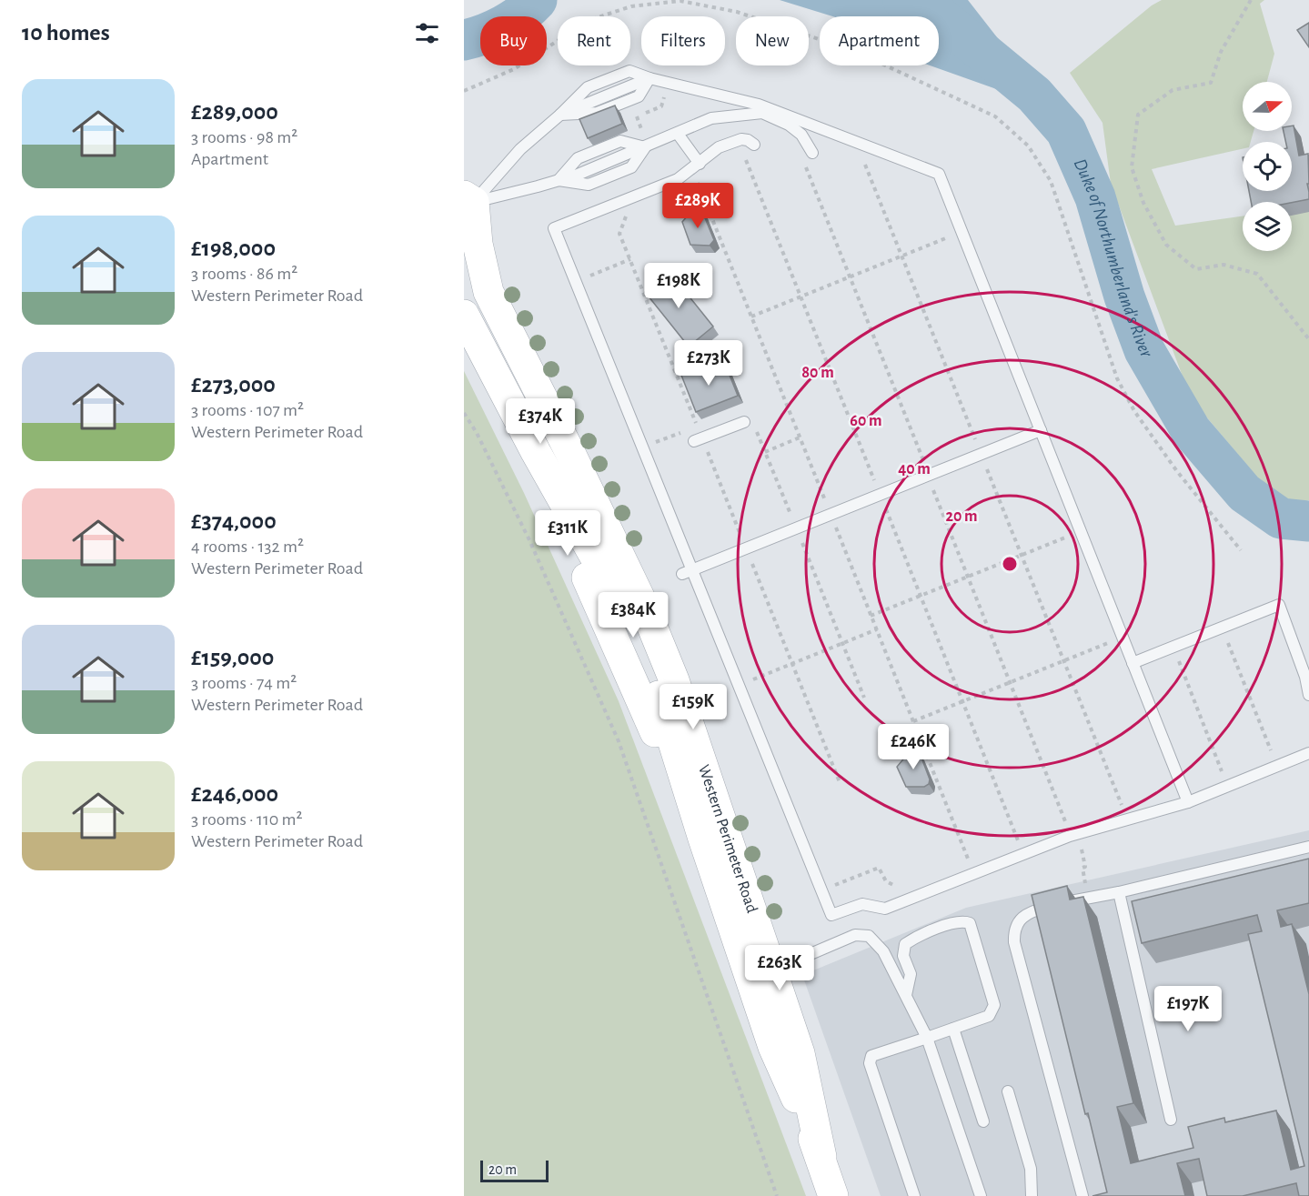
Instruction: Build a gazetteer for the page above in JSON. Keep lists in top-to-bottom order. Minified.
{"streets":{"street":["Western Perimeter Road"]},"water":["Duke of Northumberland's River"],"scale_bar":"20 m","north":"right","page":{"heading":"10 homes","chip":["Buy","Rent","Filters","New","Apartment"],"list":[{"name":"£289,000","note":"3 rooms · 98 m² · Apartment"},{"name":"£198,000","note":"3 rooms · 86 m² · Western Perimeter Road"},{"name":"£273,000","note":"3 rooms · 107 m² · Western Perimeter Road"},{"name":"£374,000","note":"4 rooms · 132 m² · Western Perimeter Road"},{"name":"£159,000","note":"3 rooms · 74 m² · Western Perimeter Road"},{"name":"£246,000","note":"3 rooms · 110 m² · Western Perimeter Road"}],"price":["£289K","£198K","£273K","£374K","£311K","£384K","£159K","£246K","£263K","£197K"],"scale":"20 m"},"rings":["80 m","60 m","40 m","20 m"]}
